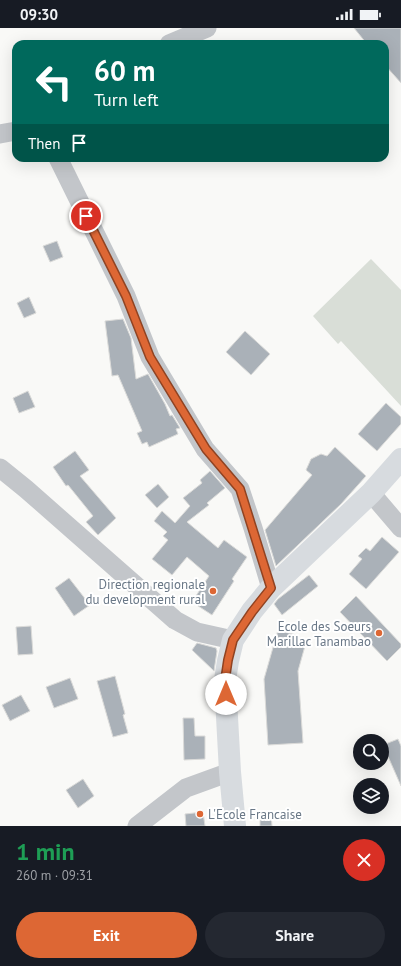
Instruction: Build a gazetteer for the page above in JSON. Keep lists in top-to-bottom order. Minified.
{"places":["Direction regionale du development rural","Ecole des Soeurs Marillac Tanambao","L'Ecole Francaise"],"page":{"status":"09:30","turn":["60 m","Turn left"],"then":"Then","heading":["1 min","260 m · 09:31"],"buttons":["Exit","Share"]}}
